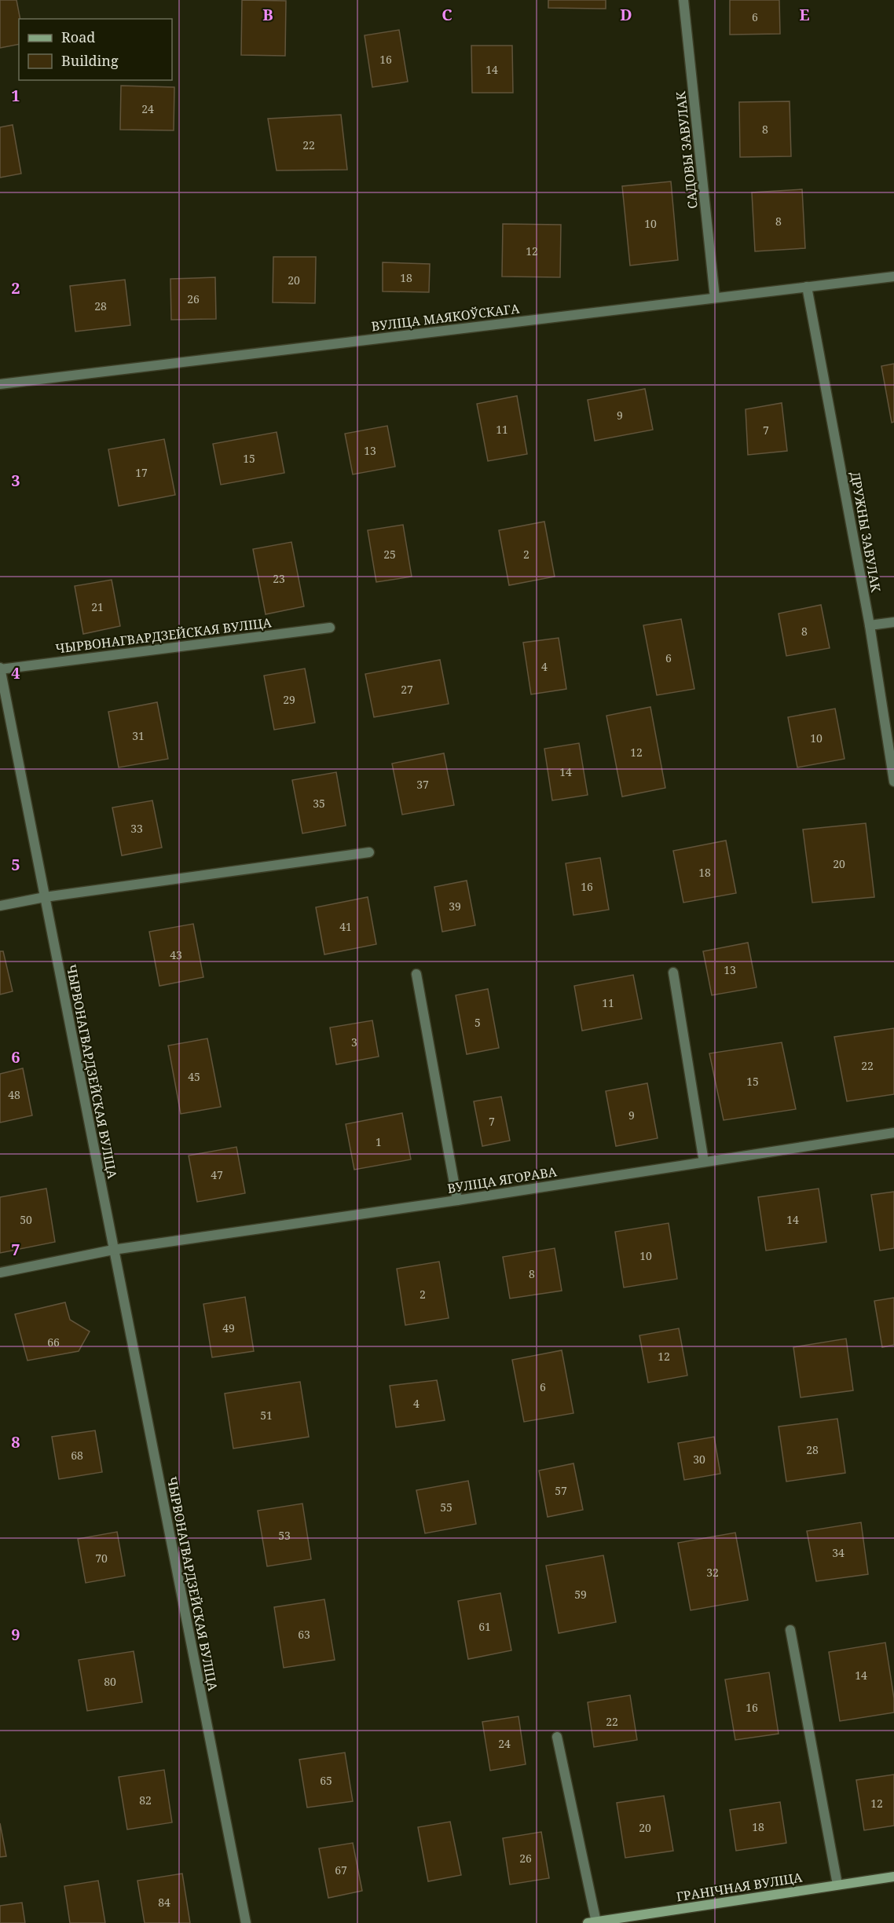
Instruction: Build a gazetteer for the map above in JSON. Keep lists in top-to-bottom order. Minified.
{"streets":{"main road":["ГРАНІЧНАЯ ВУЛІЦА"],"street":["САДОВЫ ЗАВУЛАК","ВУЛІЦА МАЯКОЎСКАГА","ДРУЖНЫ ЗАВУЛАК","ЧЫРВОНАГВАРДЗЕЙСКАЯ ВУЛІЦА","ВУЛІЦА ЯГОРАВА"]},"crossings":[["САДОВЫ ЗАВУЛАК","ВУЛІЦА МАЯКОЎСКАГА"],["ВУЛІЦА МАЯКОЎСКАГА","ДРУЖНЫ ЗАВУЛАК"],["ЧЫРВОНАГВАРДЗЕЙСКАЯ ВУЛІЦА","ВУЛІЦА ЯГОРАВА"]],"house_numbers":["6","16","14","24","8","22","8","10","12","18","20","26","28","9","11","7","13","15","17","25","2","23","21","8","6","4","27","29","31","10","12","14","37","35","33","20","18","16","39","41","43","13","11","5","3","22","45","15","48","9","7","1","47","50","14","10","8","2","49","66","12","6","4","51","28","68","30","57","55","53","34","70","32","59","61","63","14","80","16","22","24","65","82","12","18","20","26","67","84"],"legend":["Road","Building"],"grid":{"columns":["B","C","D","E"],"rows":["1","2","3","4","5","6","7","8","9"]}}
